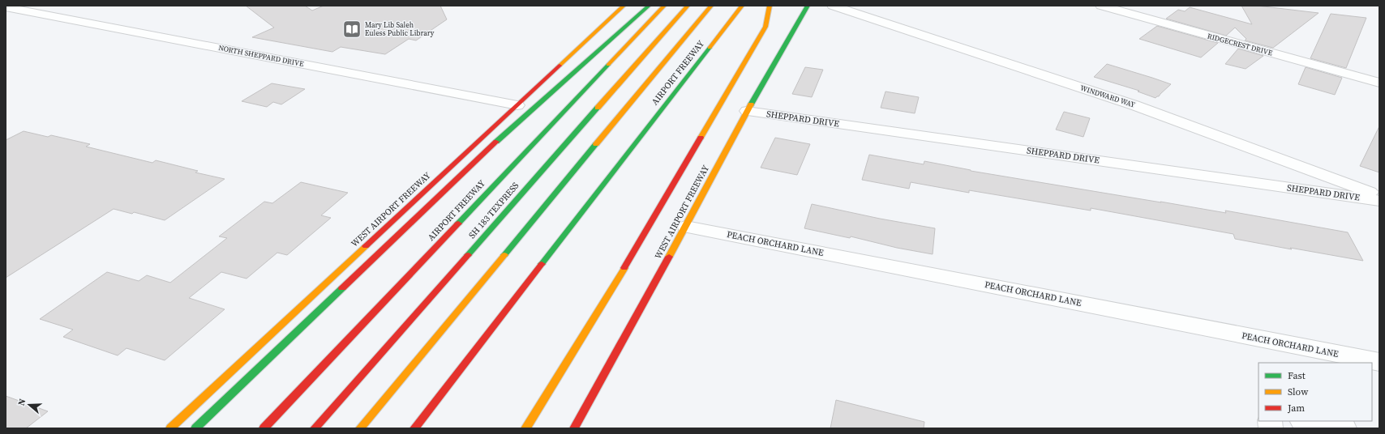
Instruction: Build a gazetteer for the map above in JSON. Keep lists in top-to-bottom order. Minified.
{"streets":{"main road":["AIRPORT FREEWAY","WEST AIRPORT FREEWAY","SH 183 TEXPRESS"],"street":["RIDGECREST DRIVE","NORTH SHEPPARD DRIVE","WINDWARD WAY","SHEPPARD DRIVE","PEACH ORCHARD LANE"]},"crossings":[["NORTH SHEPPARD DRIVE","WEST AIRPORT FREEWAY"],["SHEPPARD DRIVE","WEST AIRPORT FREEWAY"],["WEST AIRPORT FREEWAY","PEACH ORCHARD LANE"]],"places":{"library":["Mary Lib Saleh Euless Public Library"]},"legend":["Fast","Slow","Jam"],"north":"left"}
